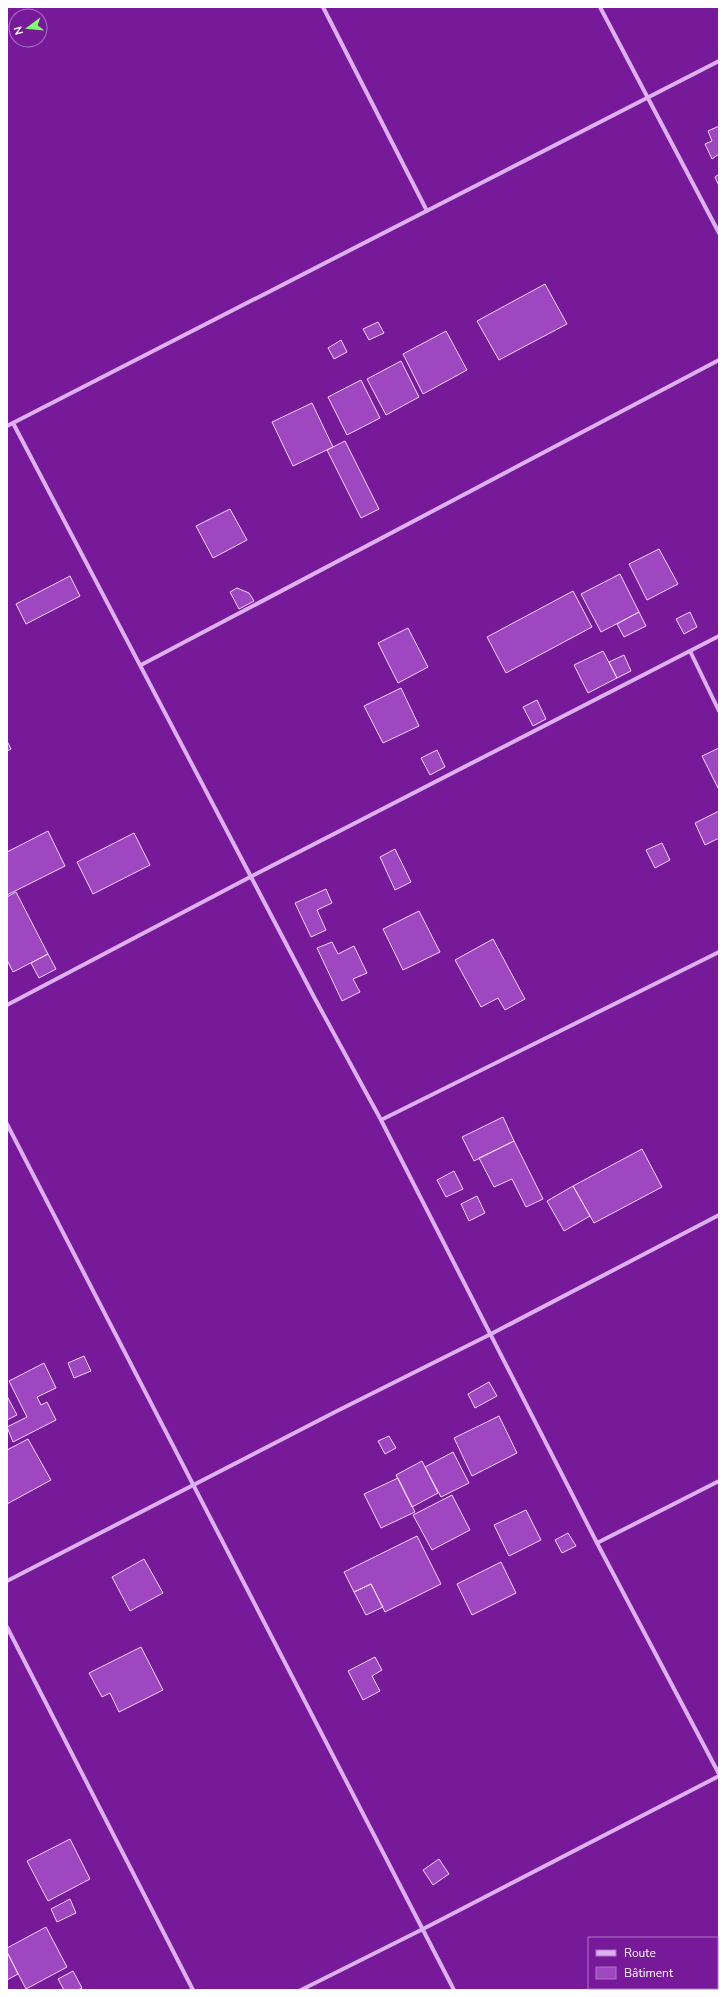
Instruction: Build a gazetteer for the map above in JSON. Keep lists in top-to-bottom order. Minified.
{"legend":["Route","Bâtiment"],"north":"left"}
